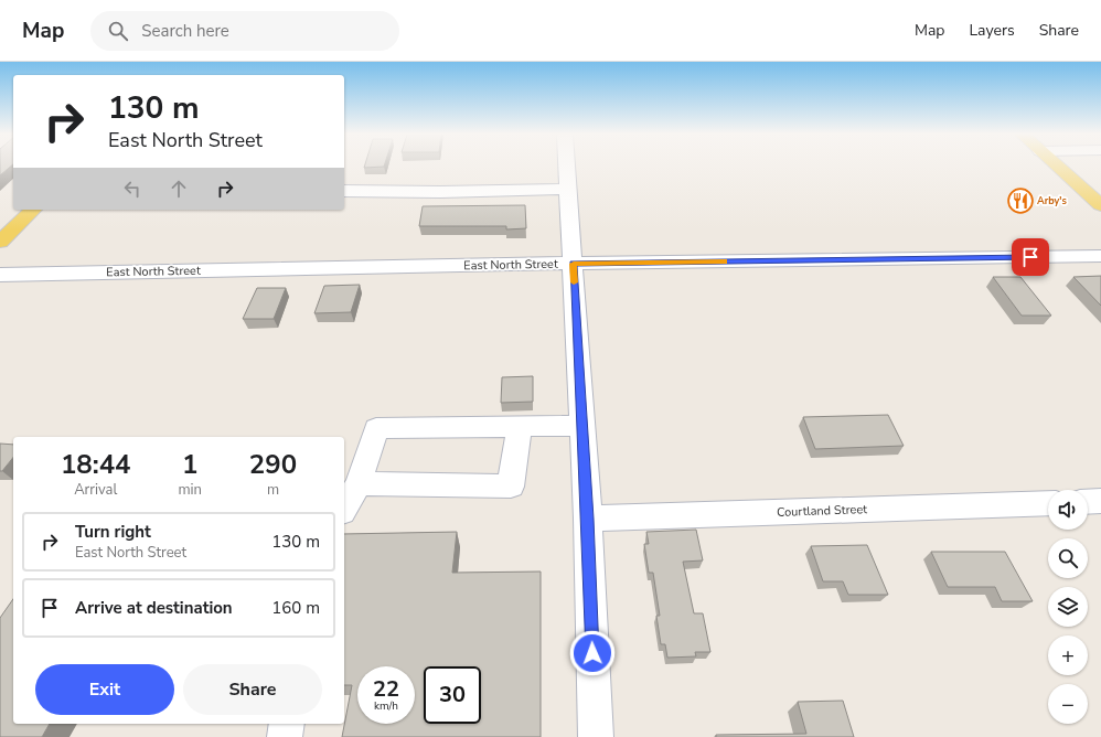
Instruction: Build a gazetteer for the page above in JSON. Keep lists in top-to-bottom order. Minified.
{"streets":{"street":["East North Street","Courtland Street"]},"places":{"restaurant":["Arby's"]},"page":{"header":"Map","search":"Search here","nav":["Map","Layers","Share"],"turn":["130 m","East North Street"],"eta":["18:44","Arrival","1","min","290","m"],"map_buttons":["+","−"],"list":[{"name":"Turn right","note":"East North Street","value":"130 m"},{"name":"Arrive at destination","value":"160 m"}],"buttons":["Exit","Share"],"speed":"22 km/h","limit":"30"}}
